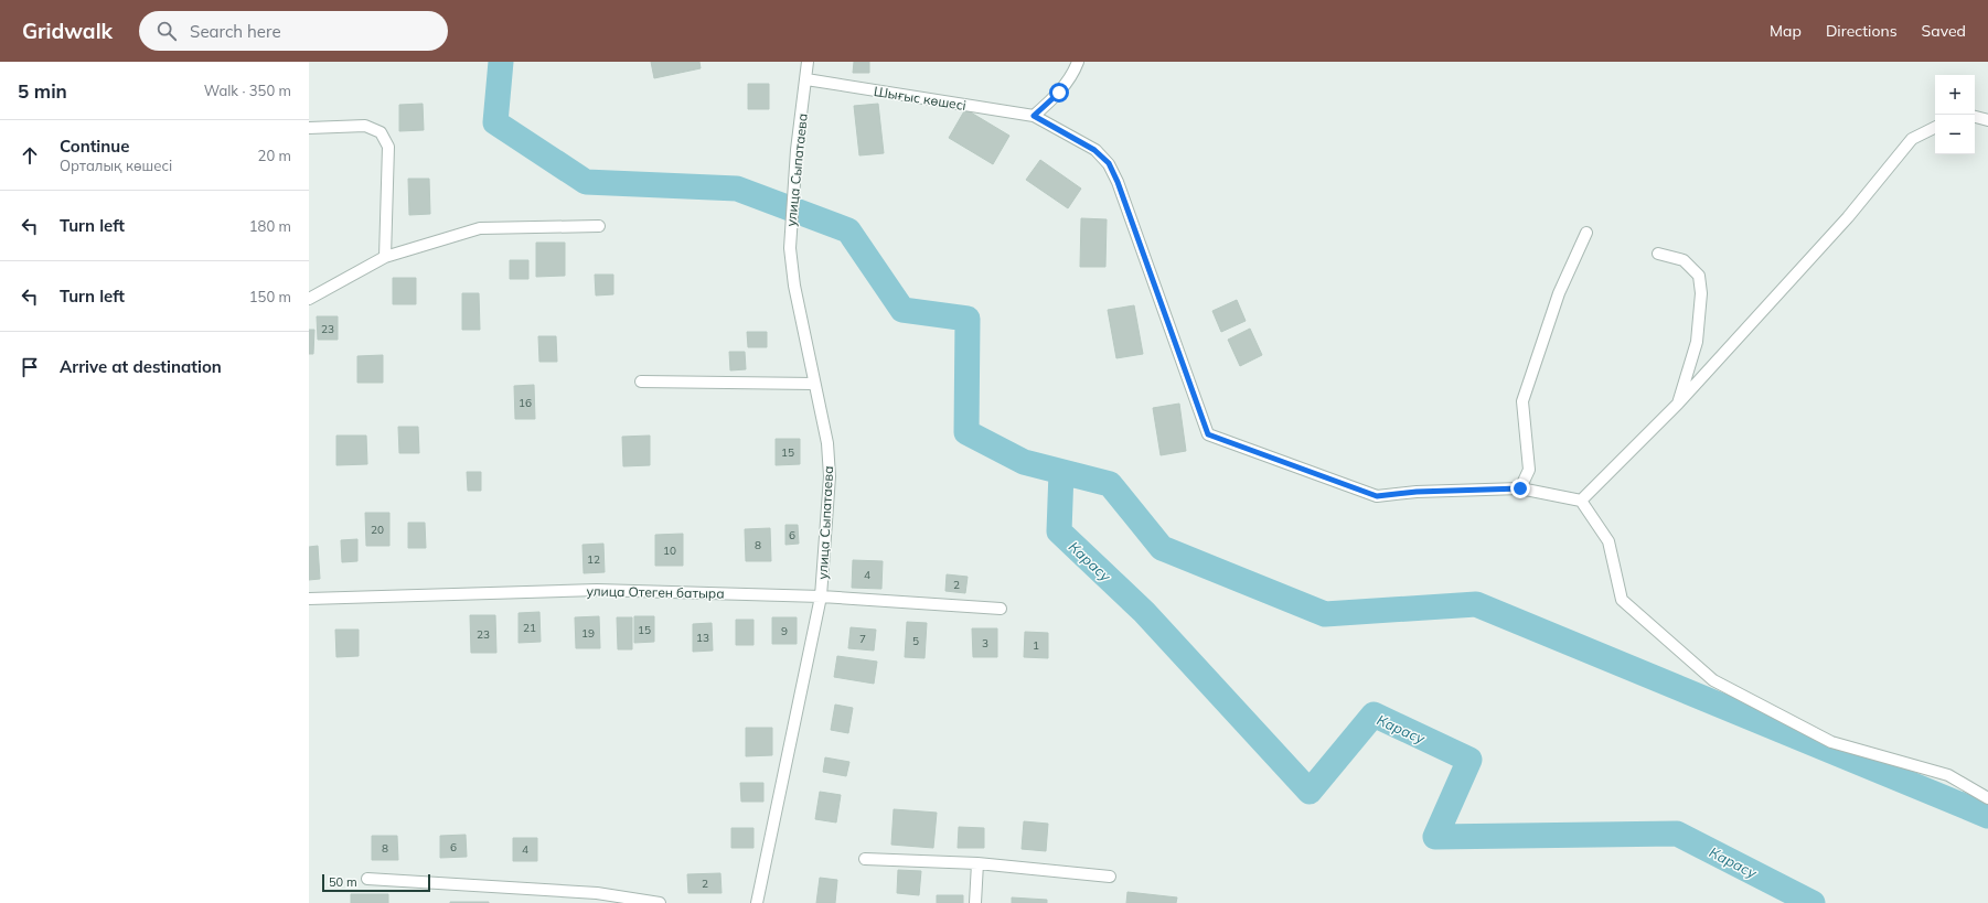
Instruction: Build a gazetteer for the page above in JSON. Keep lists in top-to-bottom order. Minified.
{"streets":{"street":["Шығыс көшесі","улица Сыпатаева","улица Отеген батыра"]},"crossings":[["Шығыс көшесі","улица Сыпатаева"],["улица Сыпатаева","улица Отеген батыра"]],"water":["Карасу"],"house_numbers":["23","16","15","20","6","8","10","12","4","2","21","15","9","19","23","13","7","5","3","1","6","8","4","2"],"scale_bar":"50 m","page":{"header":"Gridwalk","search":"Search here","nav":["Map","Directions","Saved"],"heading":["5 min","Walk · 350 m"],"map_buttons":["+","−"],"list":[["Continue","Орталық көшесі","20 m"],["Turn left","180 m"],["Turn left","150 m"],"Arrive at destination"],"scale":"50 m"}}
